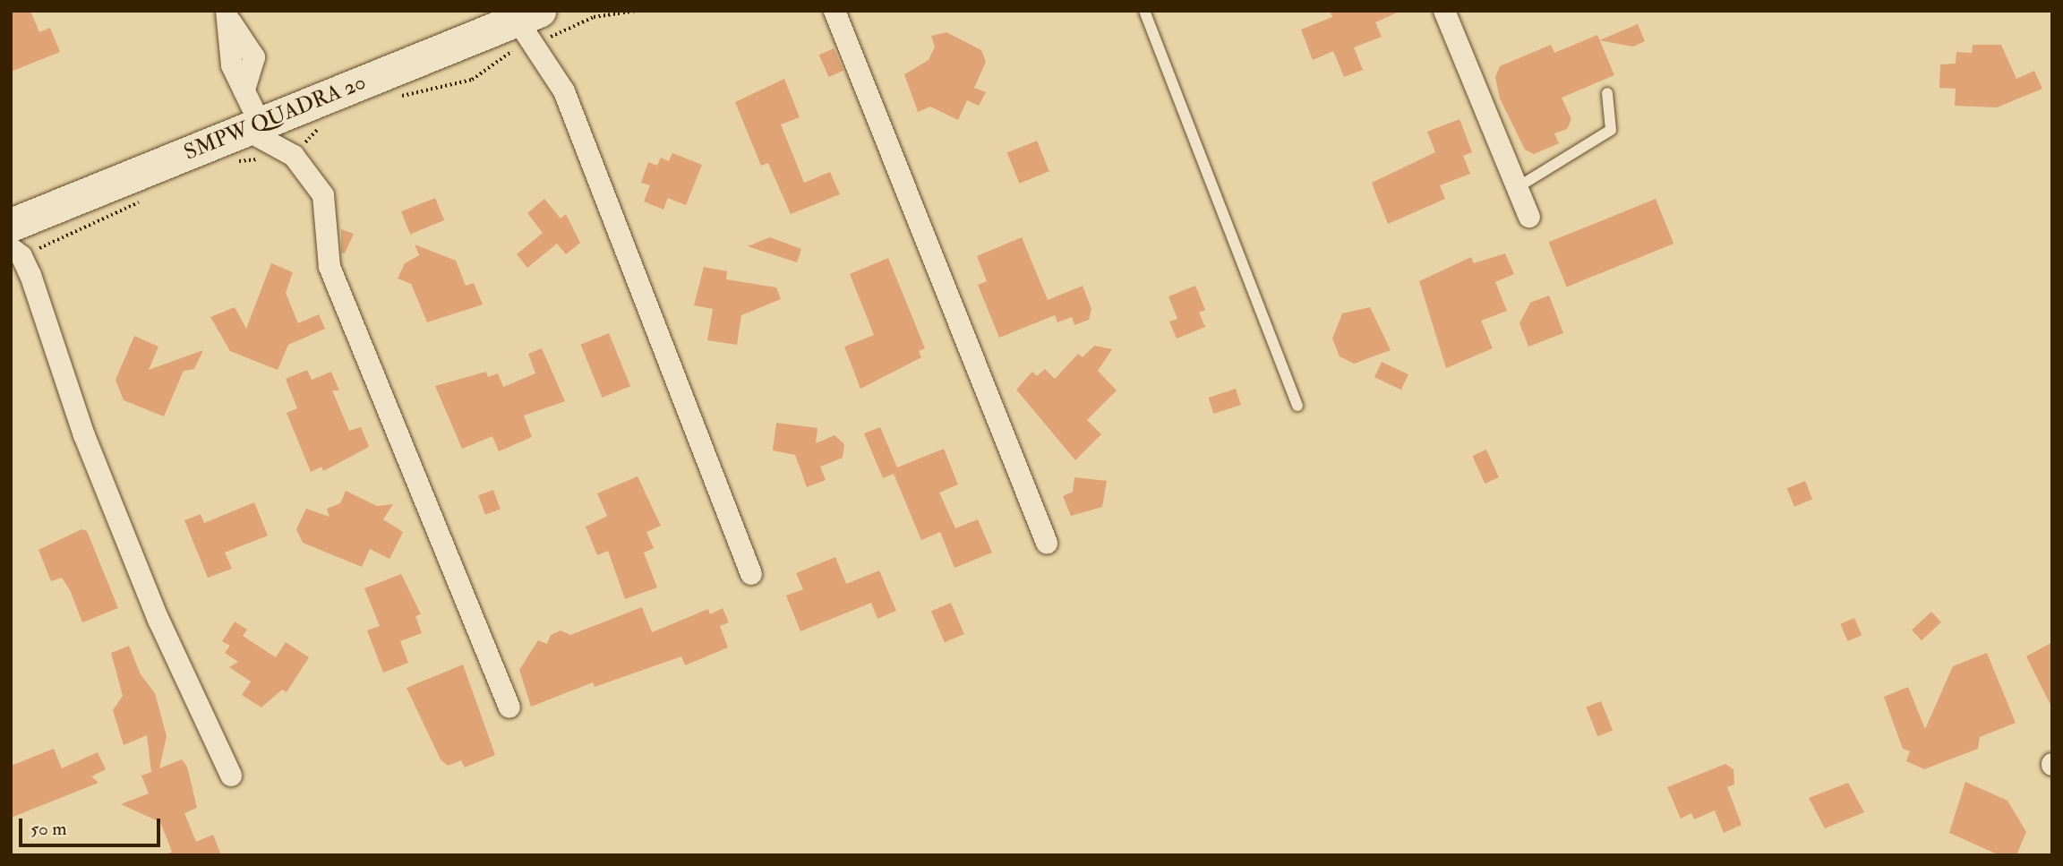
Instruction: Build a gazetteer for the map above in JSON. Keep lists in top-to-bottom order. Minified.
{"streets":{"street":["SMPW QUADRA 20"]},"scale_bar":"50 m"}
